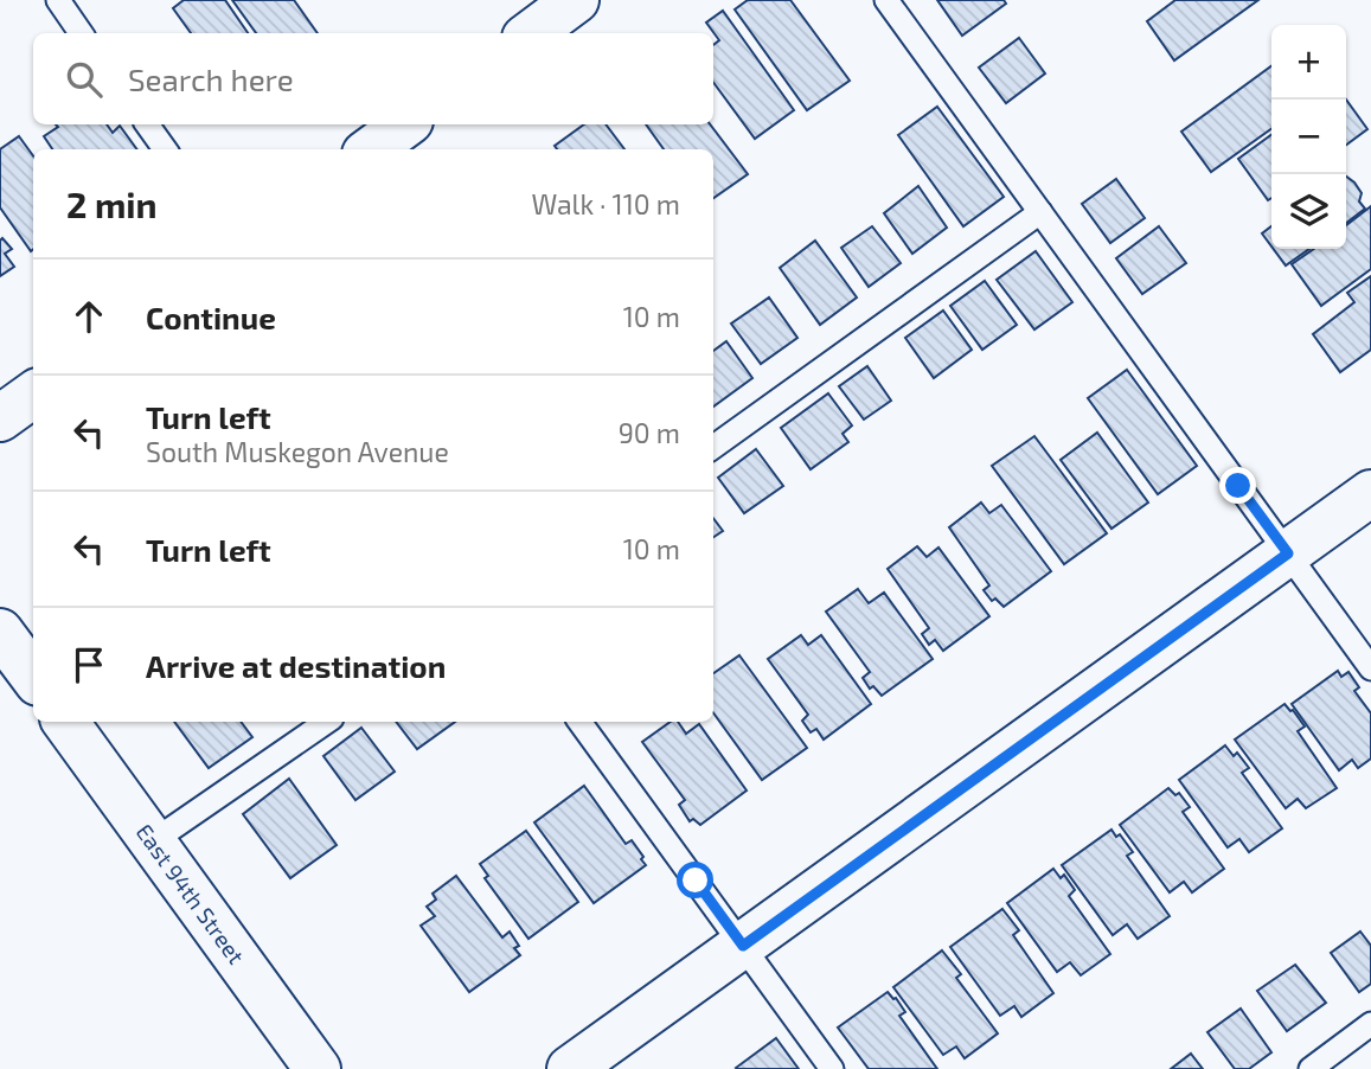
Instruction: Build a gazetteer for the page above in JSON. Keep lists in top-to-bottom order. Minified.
{"streets":{"street":["East 94th Street"]},"page":{"map_buttons":["+","−"],"search":"Search here","heading":["2 min","Walk · 110 m"],"list":[["Continue","10 m"],["Turn left","South Muskegon Avenue","90 m"],["Turn left","10 m"],"Arrive at destination"]}}
